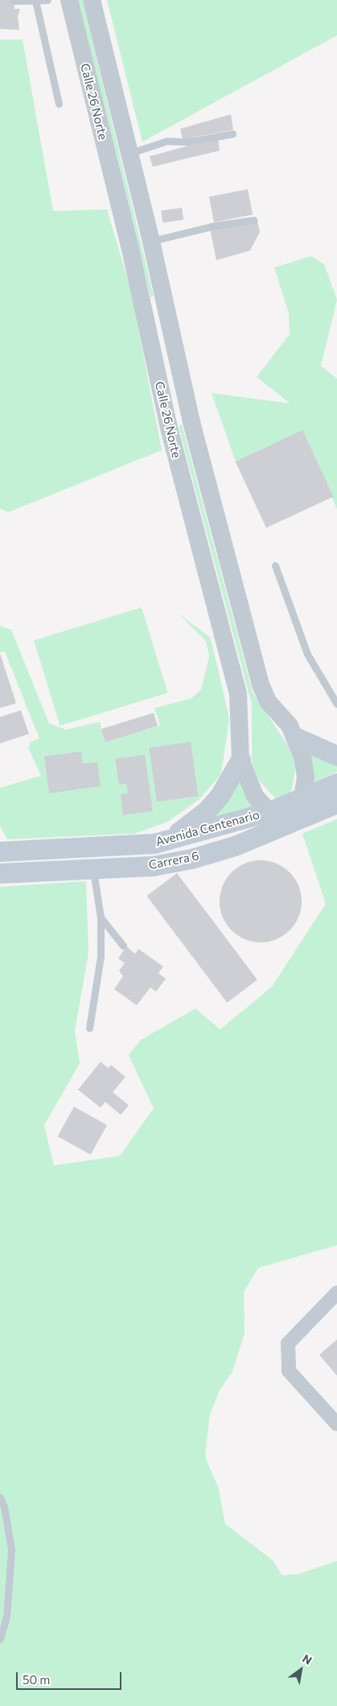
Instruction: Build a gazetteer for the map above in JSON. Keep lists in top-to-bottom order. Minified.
{"streets":{"main road":["Avenida Centenario","Carrera 6"],"street":["Calle 26 Norte"]},"crossings":[["Calle 26 Norte","Avenida Centenario"],["Calle 26 Norte","Carrera 6"]],"scale_bar":"50 m","north":"top right"}
